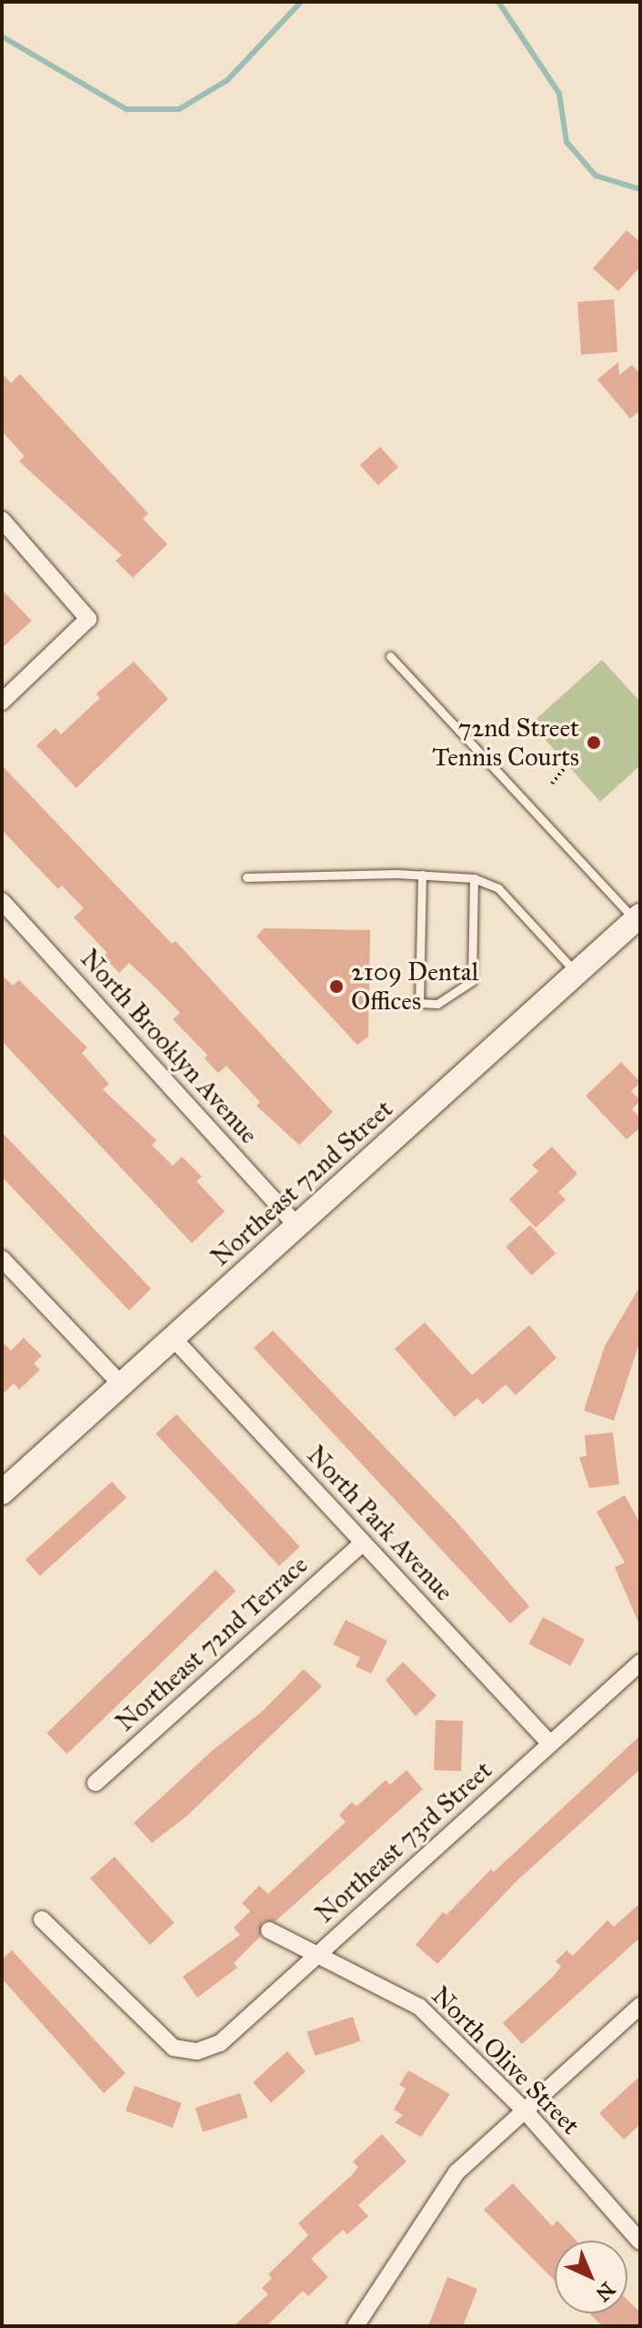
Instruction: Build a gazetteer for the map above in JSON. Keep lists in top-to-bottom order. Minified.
{"streets":{"main road":["Northeast 72nd Street"],"street":["North Brooklyn Avenue","North Park Avenue","Northeast 72nd Terrace","Northeast 73rd Street","North Olive Street"]},"crossings":[["North Brooklyn Avenue","Northeast 72nd Street"],["Northeast 72nd Street","North Park Avenue"],["North Park Avenue","Northeast 72nd Terrace"],["North Park Avenue","Northeast 73rd Street"],["Northeast 73rd Street","North Olive Street"]],"places":["72nd Street Tennis Courts","2109 Dental Offices"],"north":"bottom right"}
